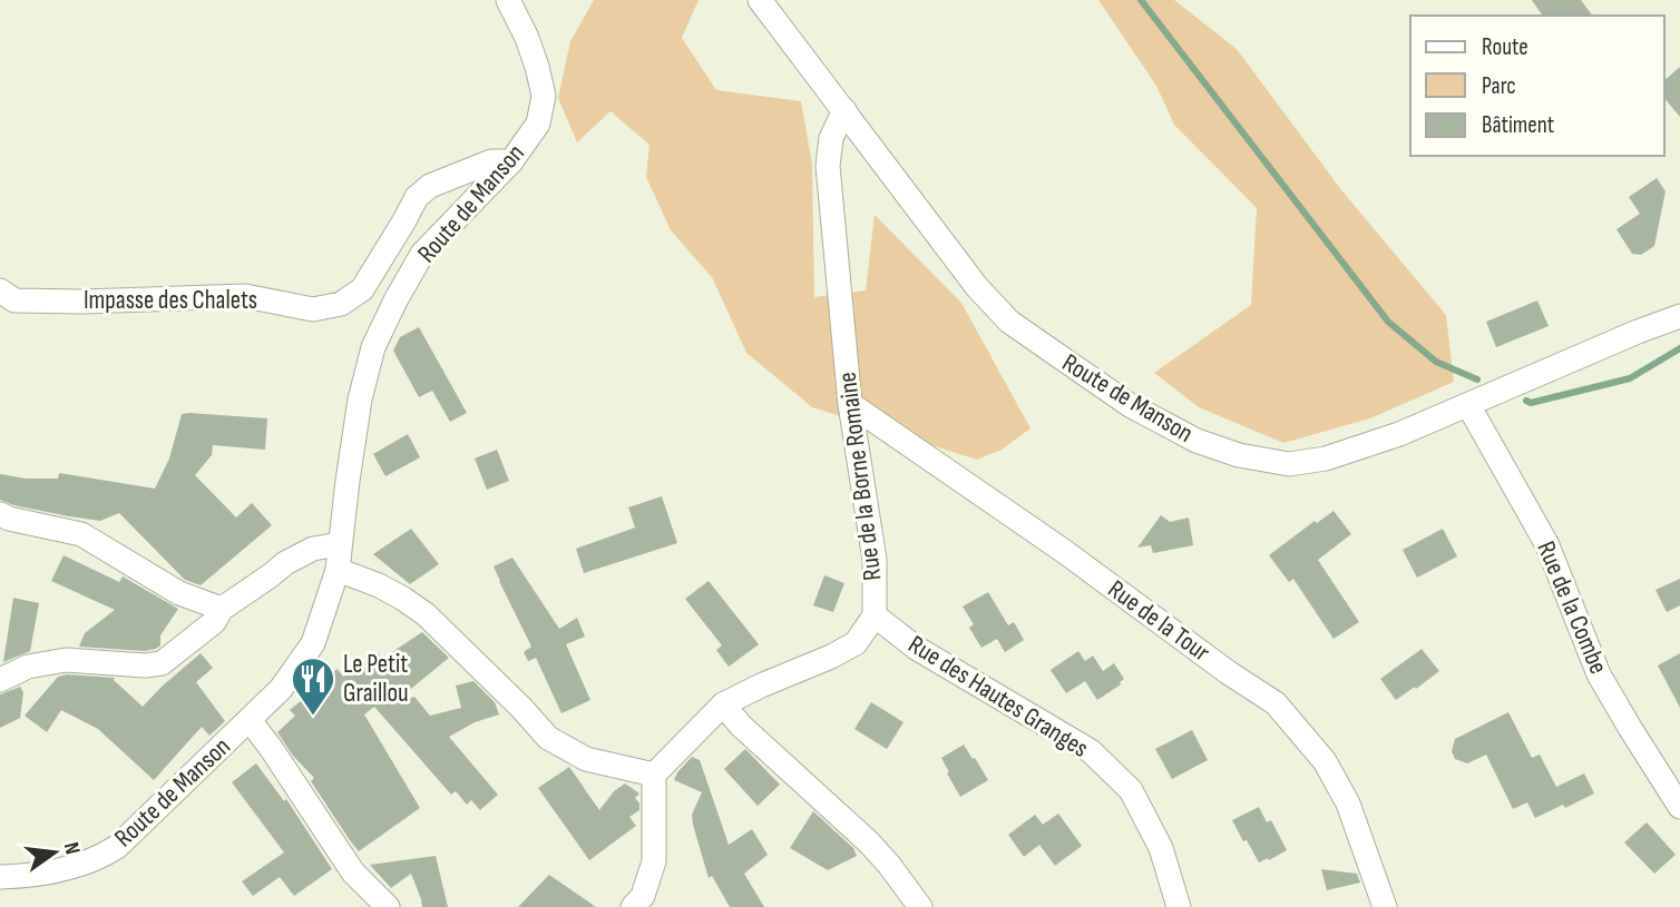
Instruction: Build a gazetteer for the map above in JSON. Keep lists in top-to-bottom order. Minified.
{"streets":{"street":["Route de Manson","Impasse des Chalets","Rue de la Borne Romaine","Rue de la Combe","Rue de la Tour","Rue des Hautes Granges"]},"crossings":[["Route de Manson","Impasse des Chalets"],["Route de Manson","Rue de la Borne Romaine"],["Route de Manson","Rue de la Combe"],["Rue de la Borne Romaine","Rue de la Tour"],["Rue de la Borne Romaine","Rue des Hautes Granges"]],"places":{"restaurant":["Le Petit Graillou"]},"legend":["Route","Parc","Bâtiment"],"north":"right"}
